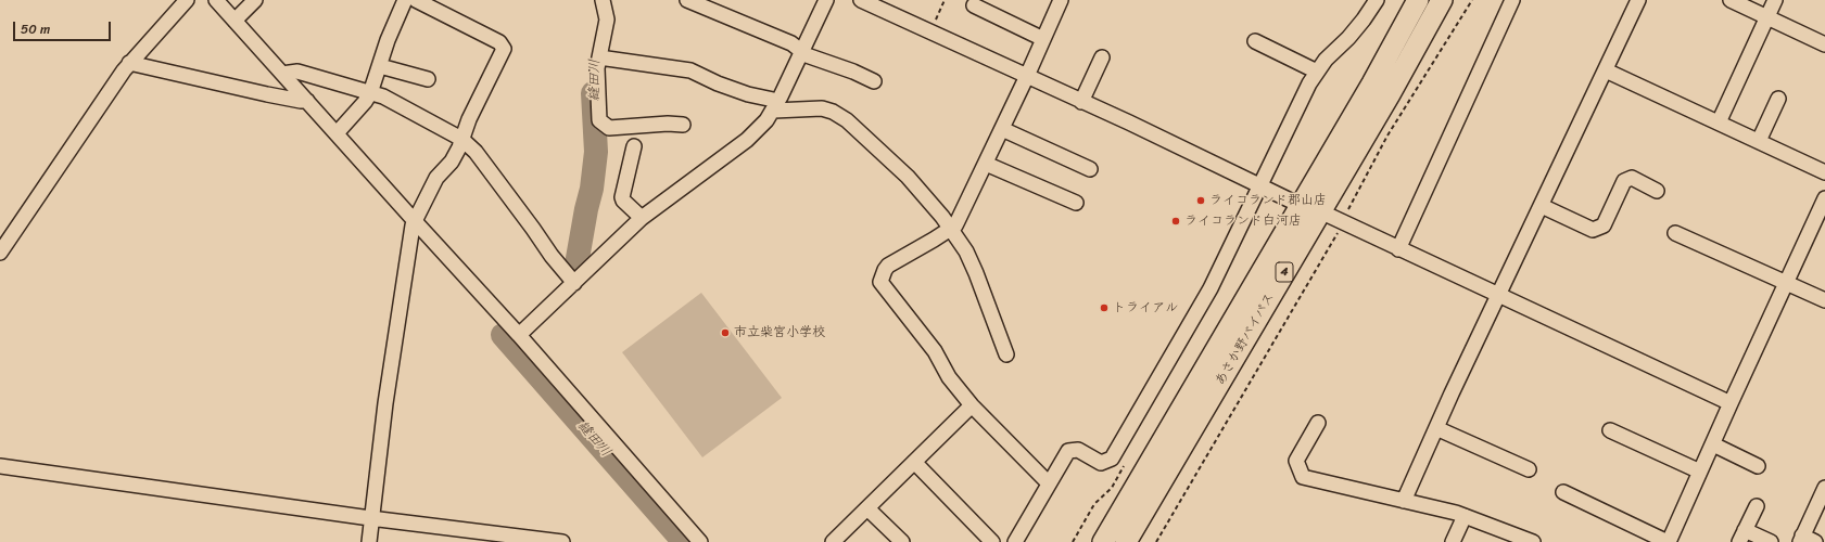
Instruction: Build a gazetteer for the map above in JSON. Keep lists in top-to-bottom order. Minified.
{"streets":{"highway":["4","あさか野バイパス"]},"water":["縫田川"],"places":["ライコランド郡山店","ライコランド白河店","トライアル","市立柴宮小学校"],"scale_bar":"50 m"}
